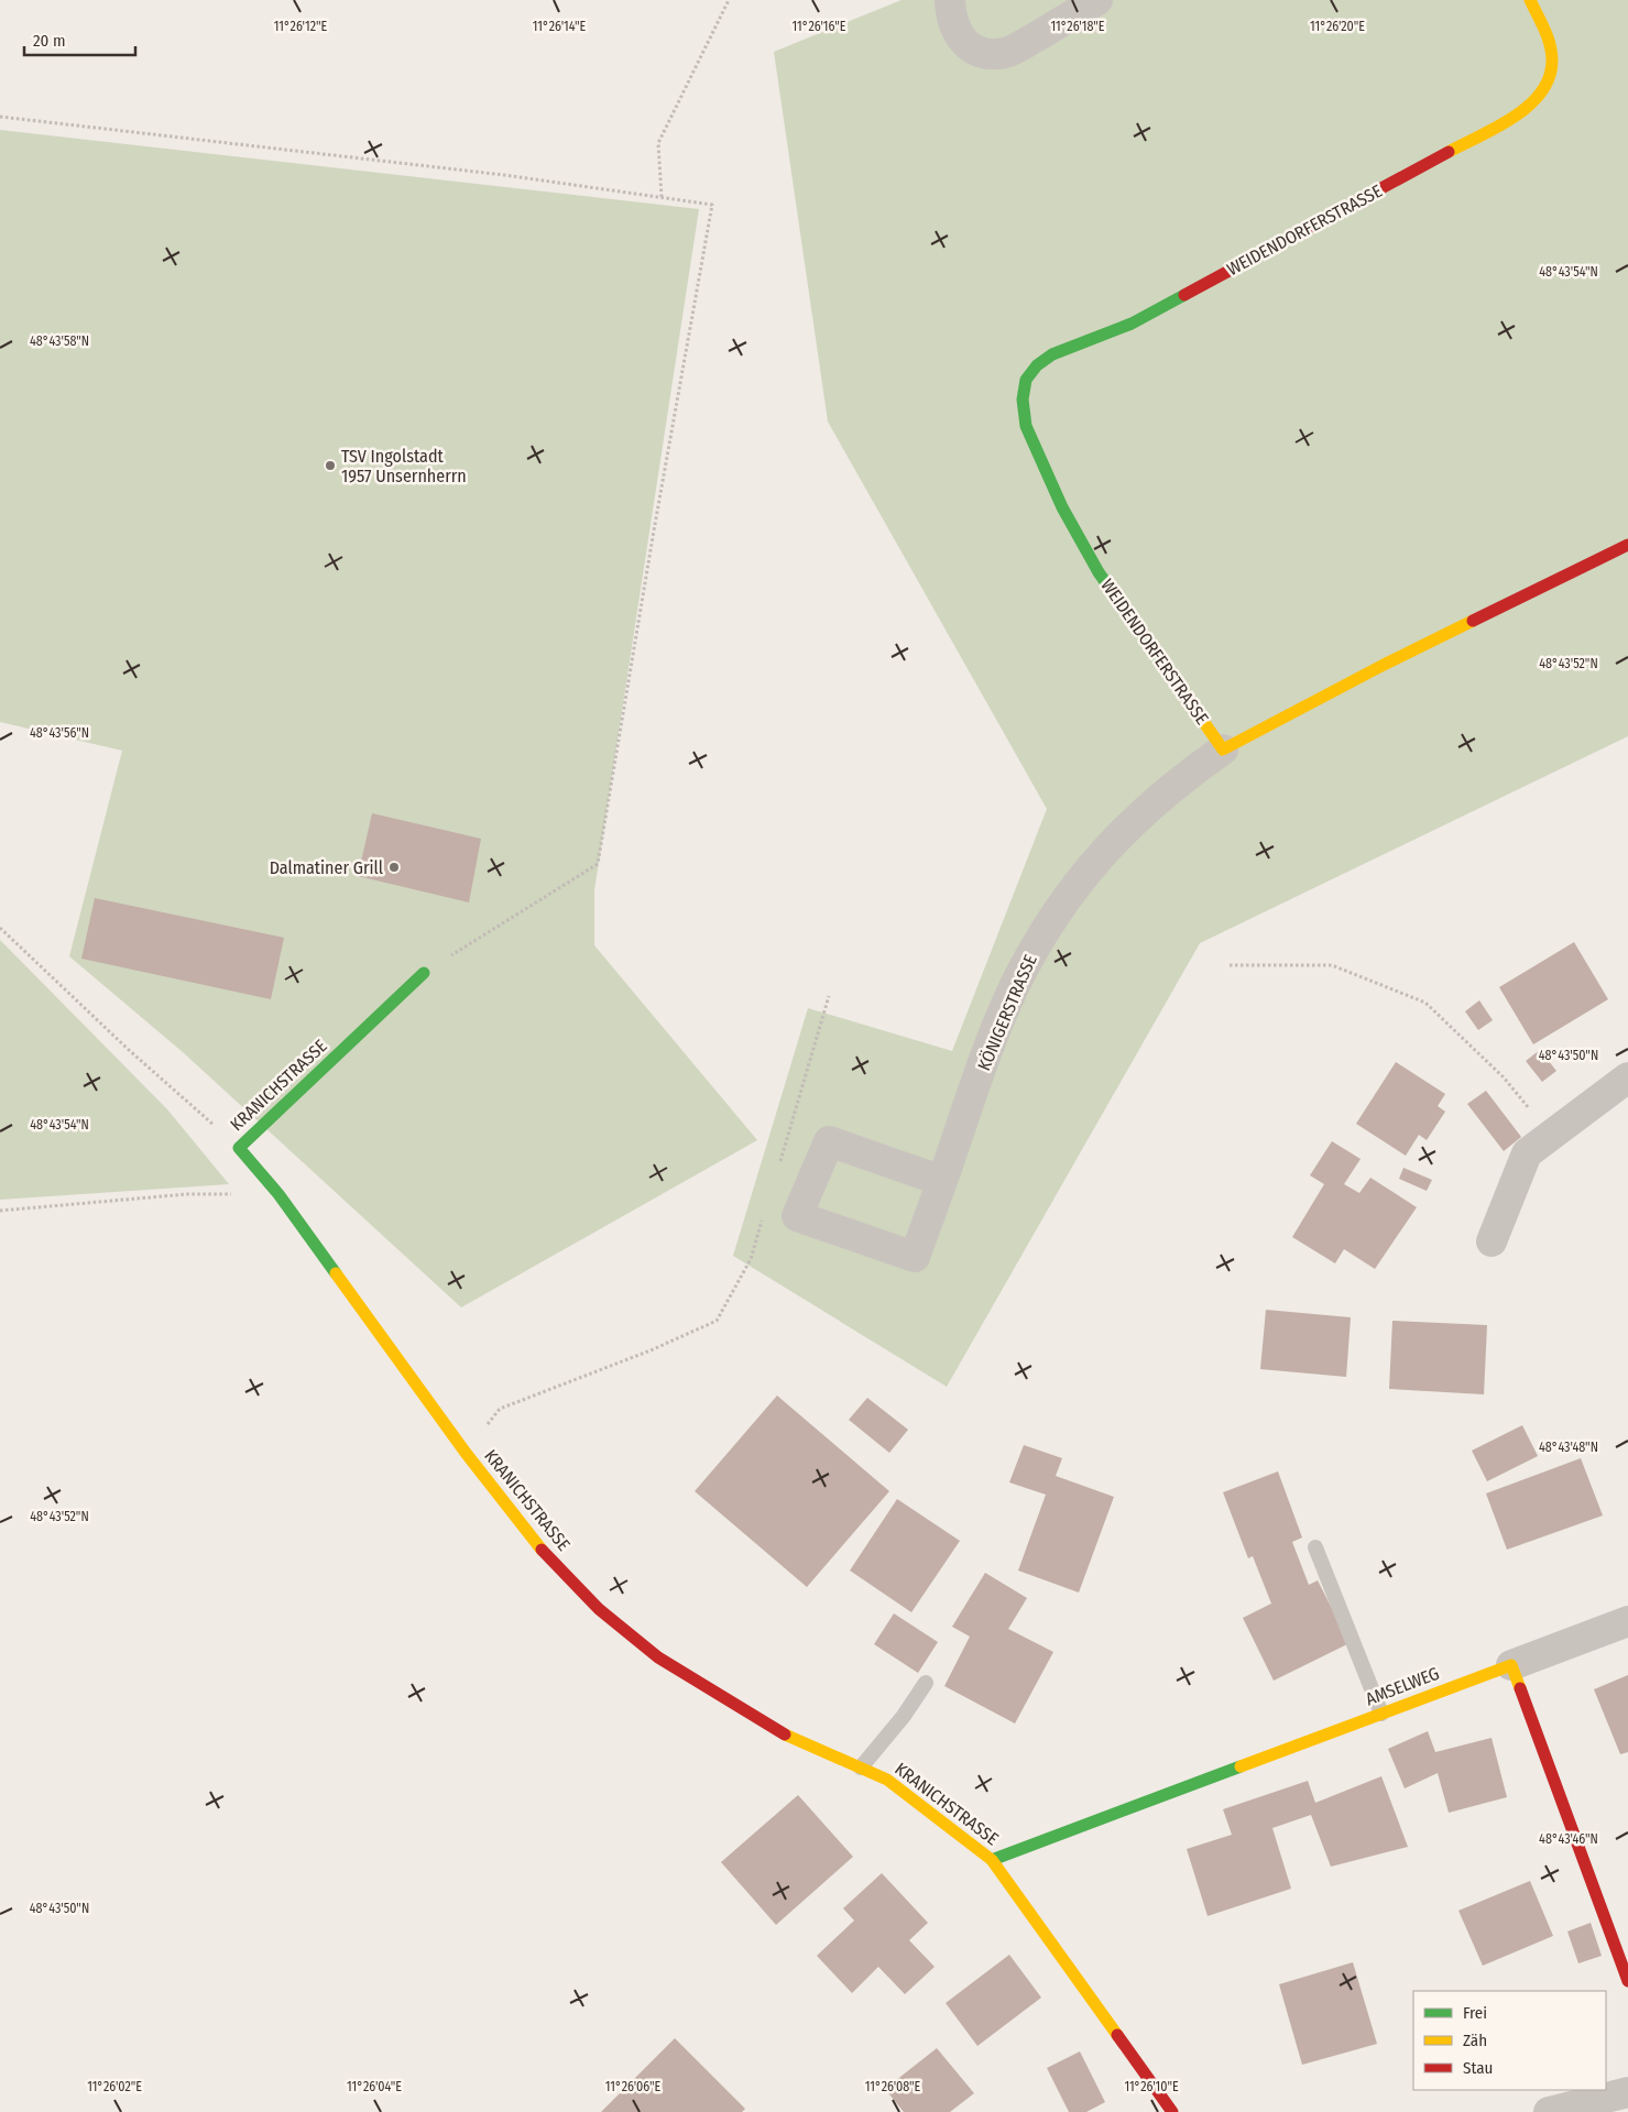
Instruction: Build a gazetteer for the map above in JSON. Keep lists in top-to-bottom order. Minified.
{"streets":{"street":["WEIDENDORFERSTRASSE","KÖNIGERSTRASSE","KRANICHSTRASSE","AMSELWEG"]},"crossings":[["WEIDENDORFERSTRASSE","KÖNIGERSTRASSE"],["KRANICHSTRASSE","AMSELWEG"]],"places":["TSV Ingolstadt 1957 Unsernherrn","Dalmatiner Grill"],"legend":["Frei","Zäh","Stau"],"scale_bar":"20 m","coordinates":["11°26'12\"E","11°26'14\"E","11°26'16\"E","11°26'18\"E","11°26'20\"E","48°43'54\"N","48°43'58\"N","48°43'52\"N","48°43'56\"N","48°43'50\"N","48°43'48\"N","48°43'46\"N","11°26'02\"E","11°26'04\"E","11°26'06\"E","11°26'08\"E","11°26'10\"E"]}
